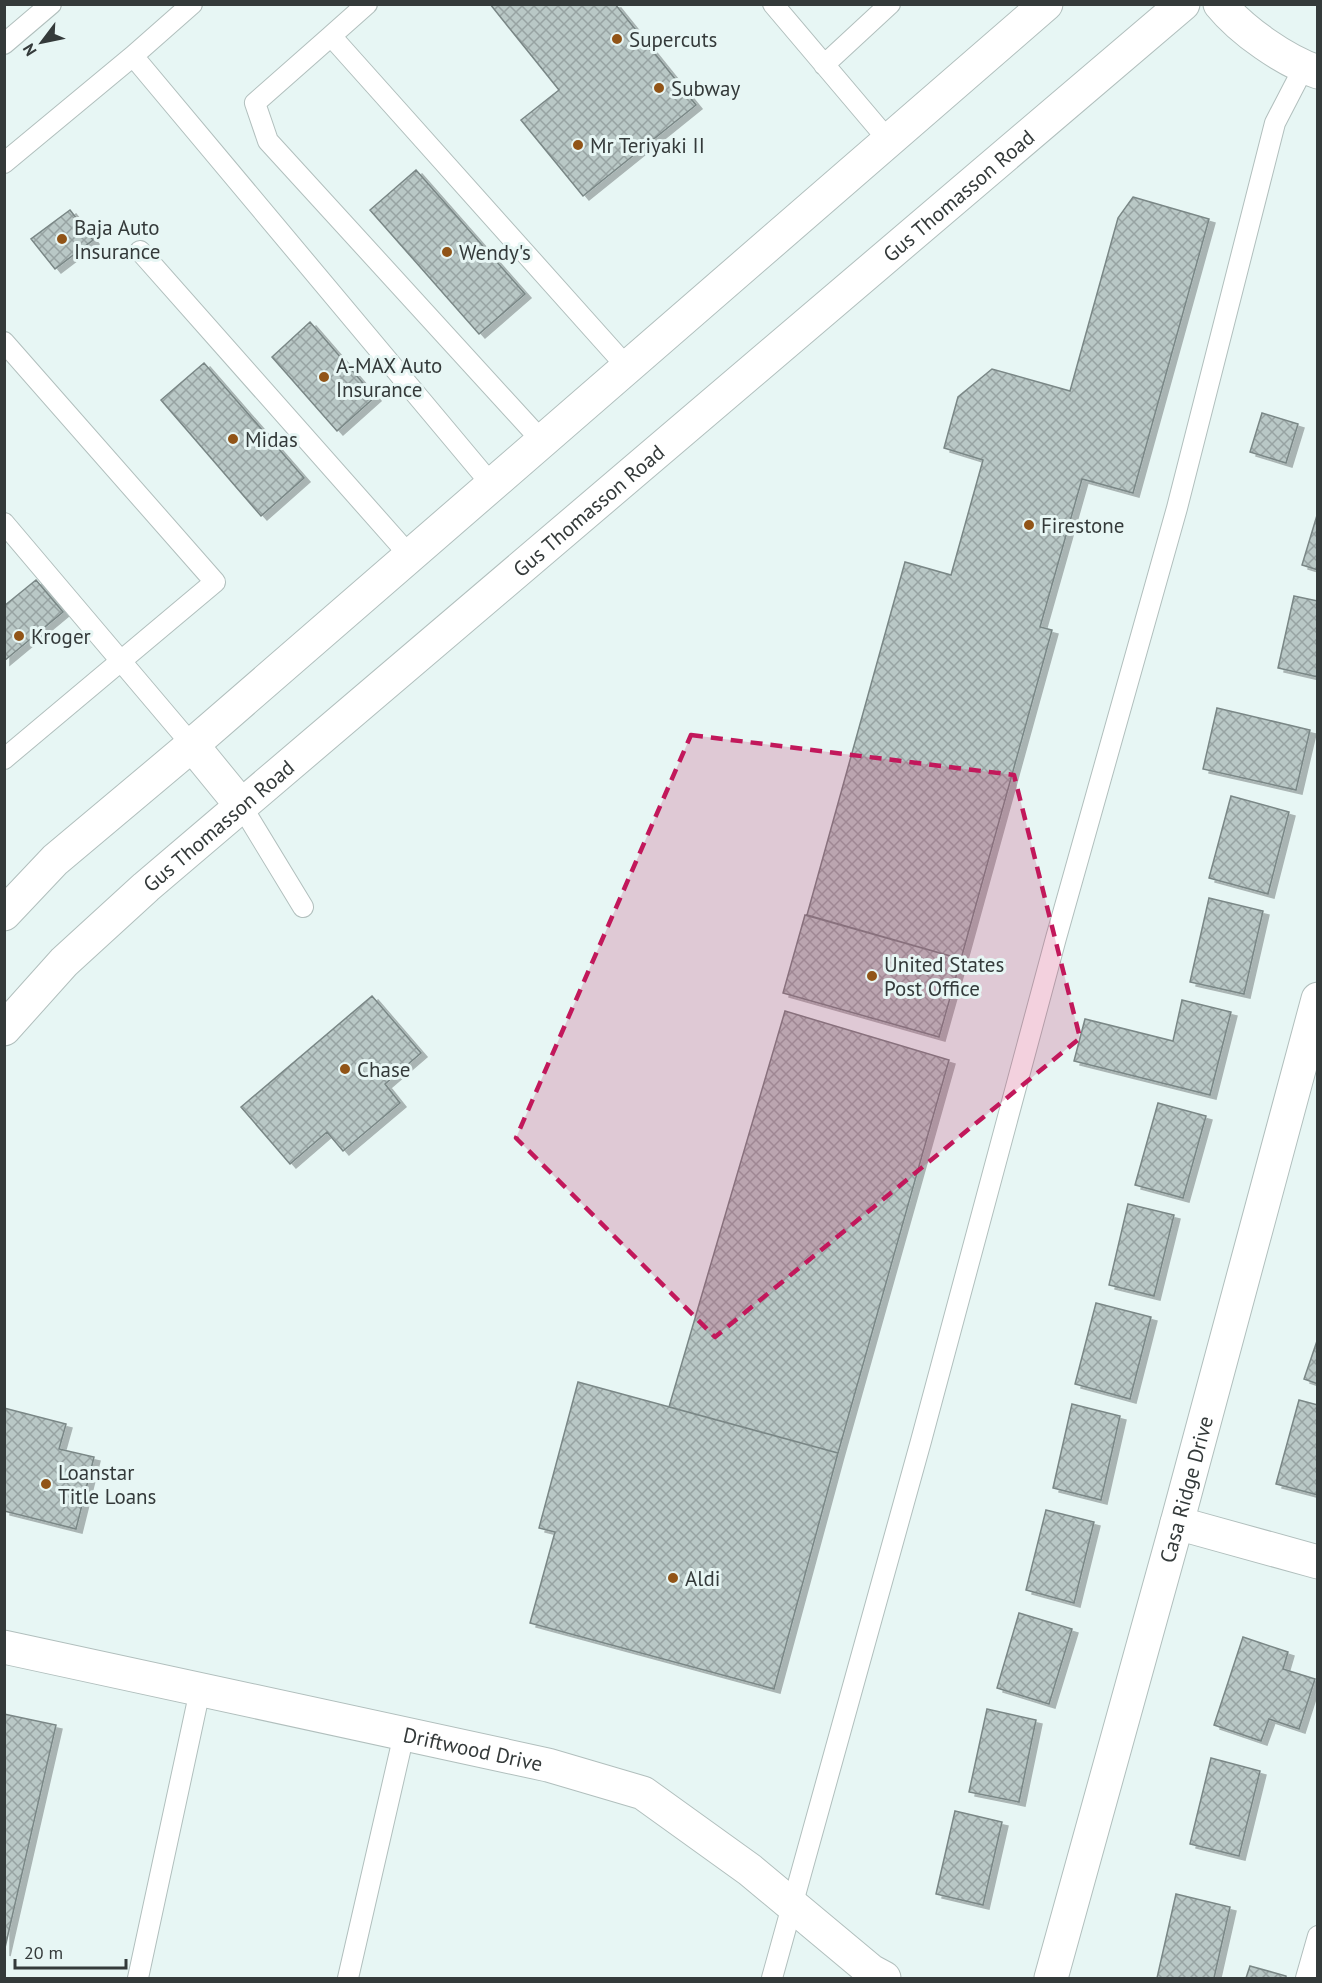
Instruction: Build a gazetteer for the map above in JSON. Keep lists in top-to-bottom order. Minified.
{"streets":{"main road":["Gus Thomasson Road","Casa Ridge Drive","Driftwood Drive"]},"places":["Supercuts","Subway","Mr Teriyaki II","Baja Auto Insurance","Wendy's","A-MAX Auto Insurance","Midas","Firestone","Kroger","United States Post Office","Chase","Loanstar Title Loans","Aldi"],"scale_bar":"20 m","north":"bottom left"}
